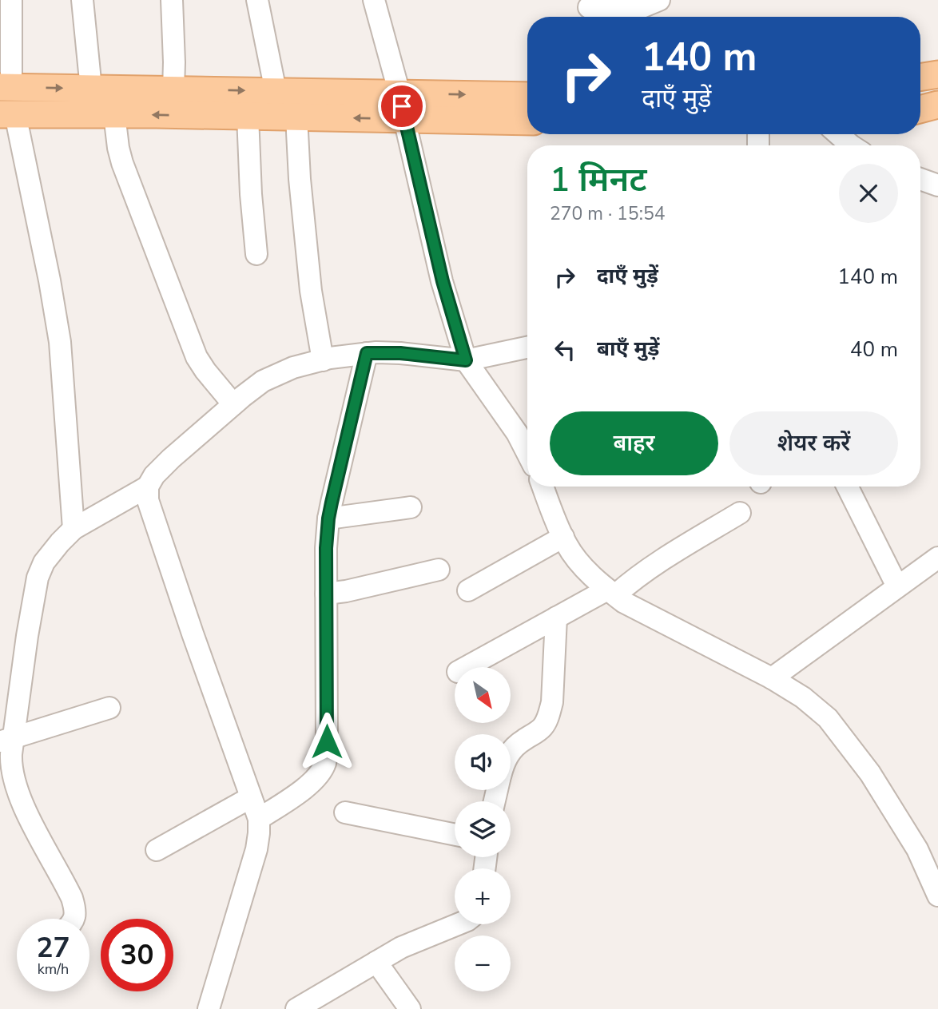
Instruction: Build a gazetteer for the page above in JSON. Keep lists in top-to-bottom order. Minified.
{"north":"bottom right","page":{"turn":["140 m","दाएँ मुड़ें"],"heading":["1 मिनट","270 m · 15:54"],"list":[{"name":"दाएँ मुड़ें","value":"140 m"},{"name":"बाएँ मुड़ें","value":"40 m"}],"buttons":["बाहर","शेयर करें"],"map_buttons":["+","−"],"speed":"27 km/h","limit":"30"}}
